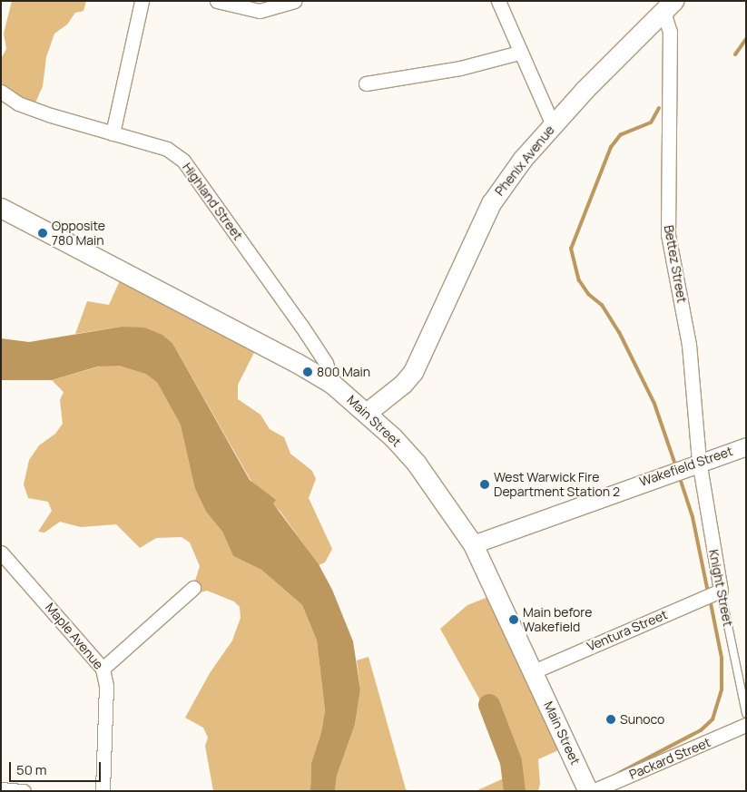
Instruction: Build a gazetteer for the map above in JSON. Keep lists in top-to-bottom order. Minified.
{"streets":{"main road":["Phenix Avenue","Main Street"],"street":["Highland Street","Bettez Street","Wakefield Street","Knight Street","Ventura Street","Maple Avenue","Packard Street"]},"crossings":[["Phenix Avenue","Bettez Street"],["Phenix Avenue","Main Street"],["Highland Street","Main Street"],["Bettez Street","Wakefield Street"],["Bettez Street","Knight Street"],["Main Street","Wakefield Street"],["Main Street","Ventura Street"],["Main Street","Packard Street"],["Wakefield Street","Knight Street"],["Knight Street","Ventura Street"]],"places":["Opposite 780 Main","800 Main","West Warwick Fire Department Station 2","Main before Wakefield","Sunoco"],"scale_bar":"50 m"}
